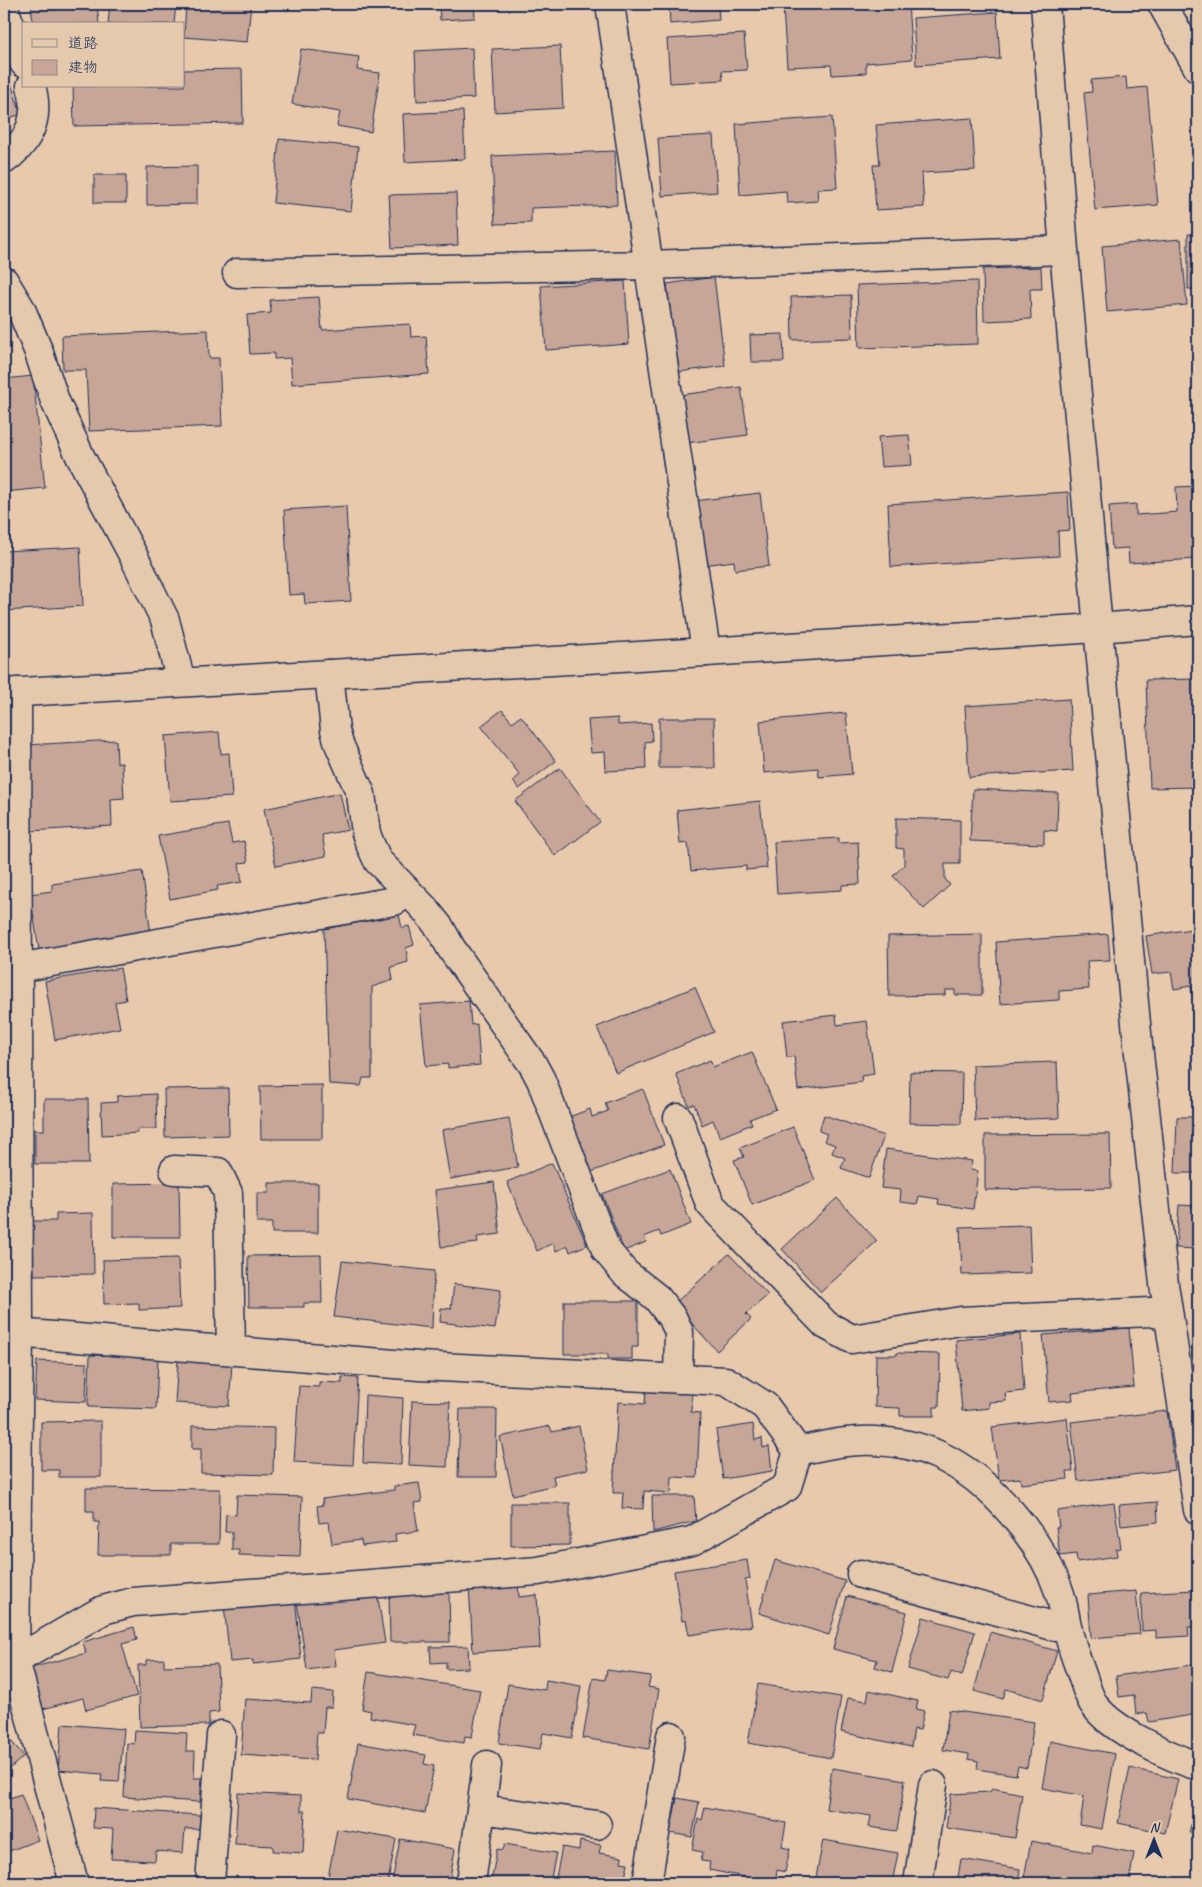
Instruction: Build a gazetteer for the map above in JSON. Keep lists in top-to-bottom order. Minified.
{"legend":["道路","建物"],"north":"top"}
